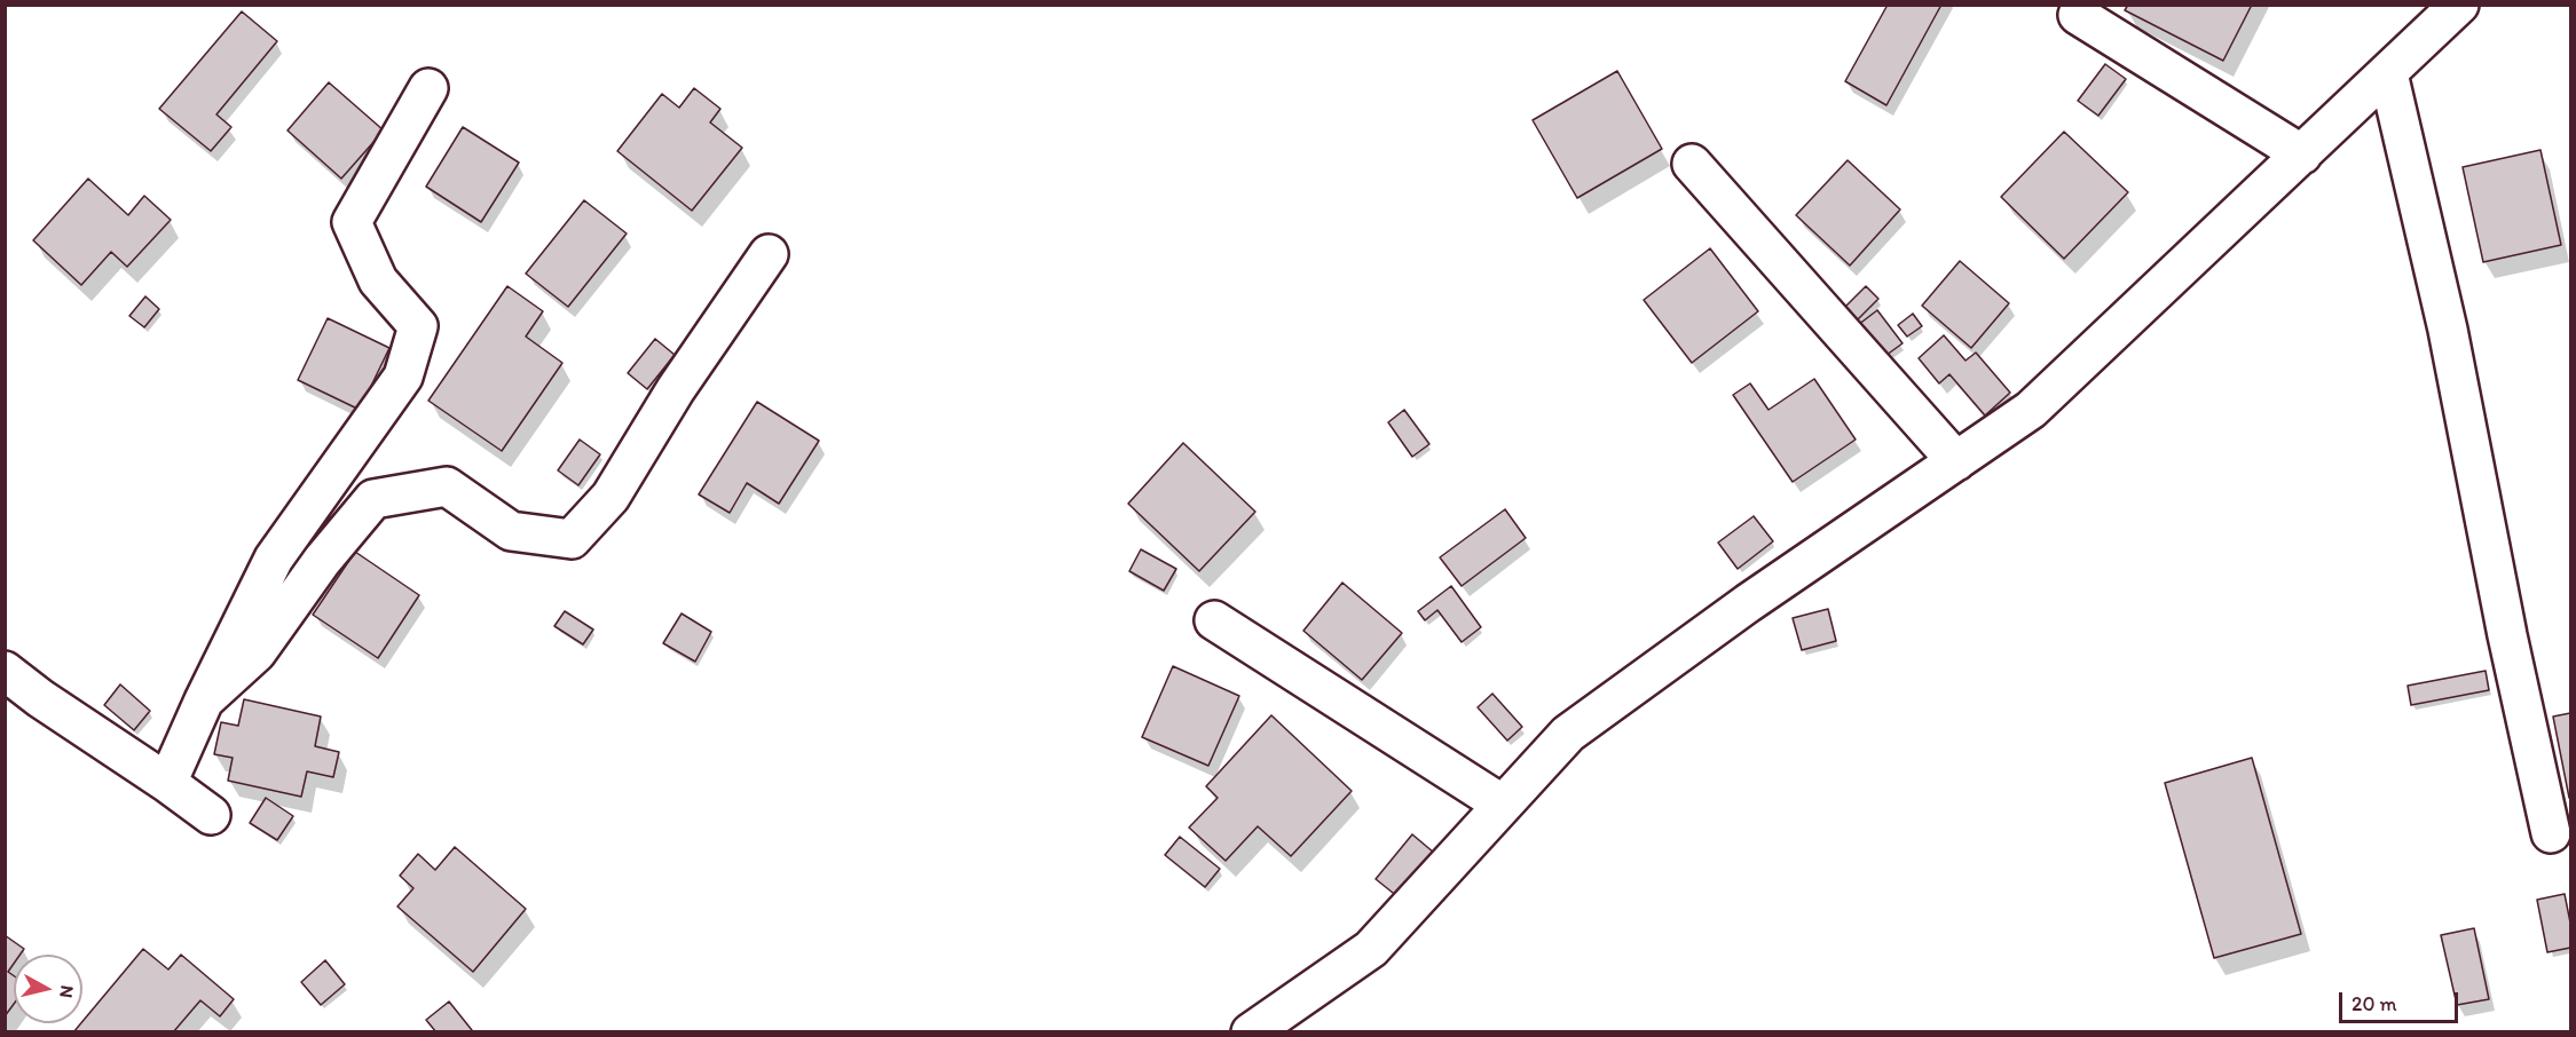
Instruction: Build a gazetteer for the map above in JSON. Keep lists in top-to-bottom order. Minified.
{"scale_bar":"20 m","north":"right"}
